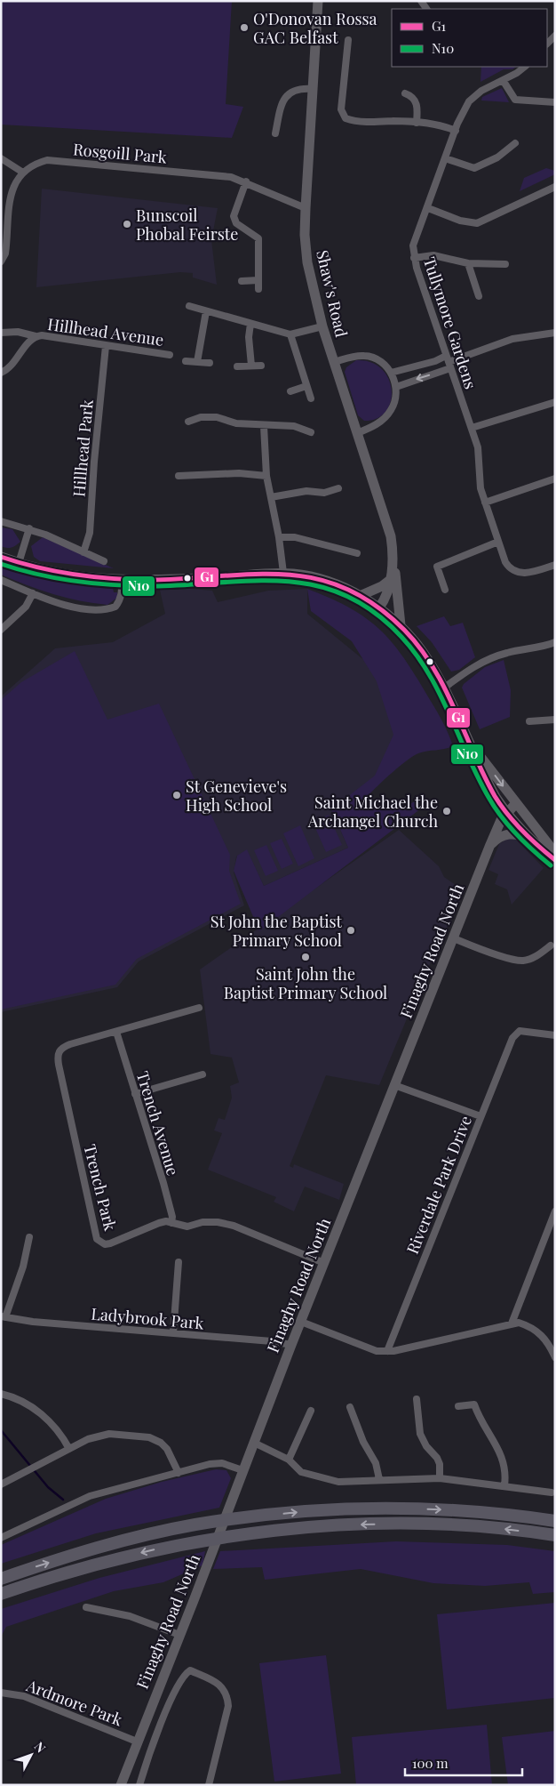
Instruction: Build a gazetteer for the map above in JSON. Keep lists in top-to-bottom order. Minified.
{"streets":{"street":["Rosgoill Park","Shaw's Road","Tullymore Gardens","Hillhead Avenue","Hillhead Park","Finaghy Road North","Trench Avenue","Riverdale Park Drive","Trench Park","Ladybrook Park","Ardmore Park"]},"crossings":[["Rosgoill Park","Shaw's Road"],["Hillhead Avenue","Hillhead Park"],["Finaghy Road North","Trench Park"],["Finaghy Road North","Ladybrook Park"],["Finaghy Road North","Ardmore Park"],["Trench Avenue","Trench Park"]],"places":["O'Donovan Rossa GAC Belfast","Bunscoil Phobal Feirste","St Genevieve's High School","Saint Michael the Archangel Church","St John the Baptist Primary School","Saint John the Baptist Primary School"],"lines":["transit line G1","transit line N10"],"legend":["G1","N10"],"scale_bar":"100 m","north":"top right"}
